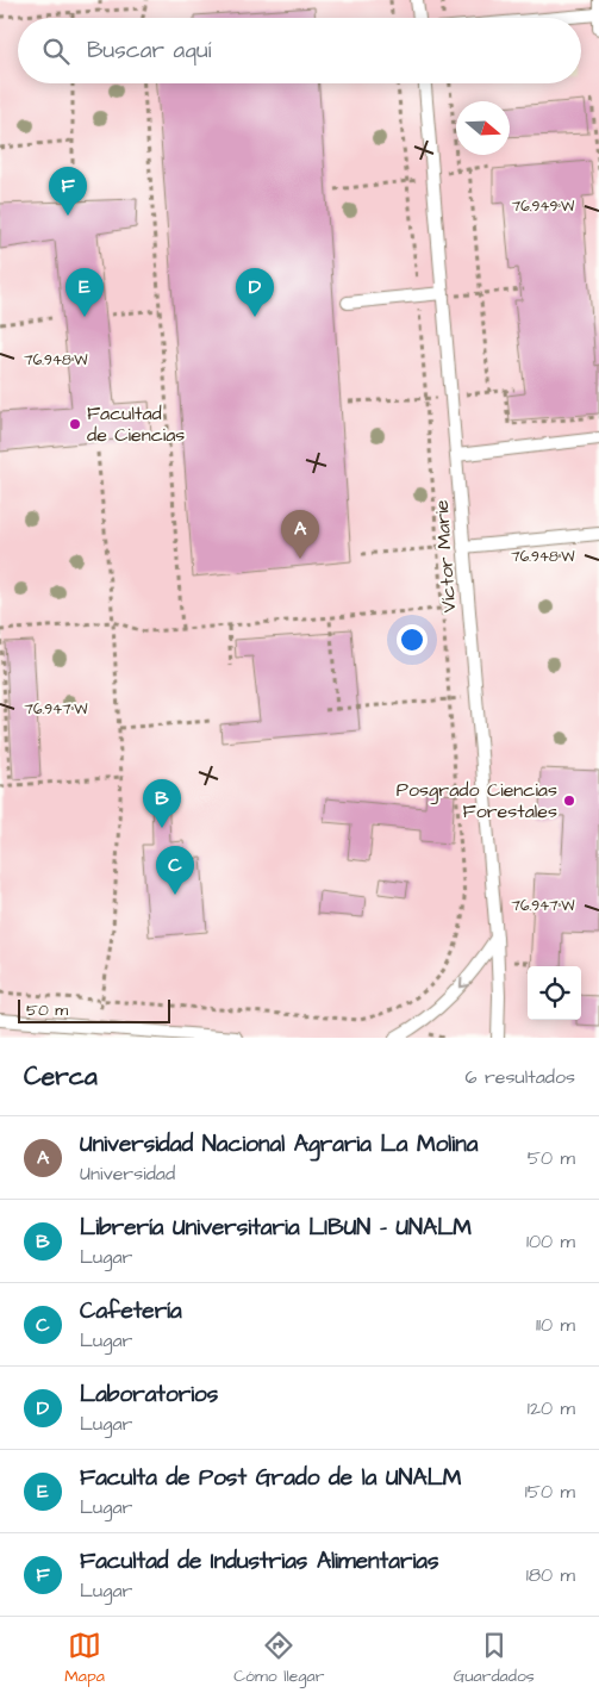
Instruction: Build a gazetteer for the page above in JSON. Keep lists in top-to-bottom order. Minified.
{"streets":{"lane":["Víctor Marie"]},"places":["Facultad de Ciencias","Posgrado Ciencias Forestales"],"scale_bar":"50 m","north":"right","page":{"search":"Buscar aquí","pins":["F","D","E","A","B","C"],"scale":"50 m","heading":["Cerca","6 resultados"],"list":[{"mark":"A","name":"Universidad Nacional Agraria La Molina","note":"Universidad","value":"50 m"},{"mark":"B","name":"Librería Universitaria LIBUN - UNALM","note":"Lugar","value":"100 m"},{"mark":"C","name":"Cafetería","note":"Lugar","value":"110 m"},{"mark":"D","name":"Laboratorios","note":"Lugar","value":"120 m"},{"mark":"E","name":"Faculta de Post Grado de la UNALM","note":"Lugar","value":"150 m"},{"mark":"F","name":"Facultad de Industrias Alimentarias","note":"Lugar","value":"180 m"}],"nav":["Mapa","Cómo llegar","Guardados"]},"coordinates":["76.949°W","76.948°W","76.947°W"]}
